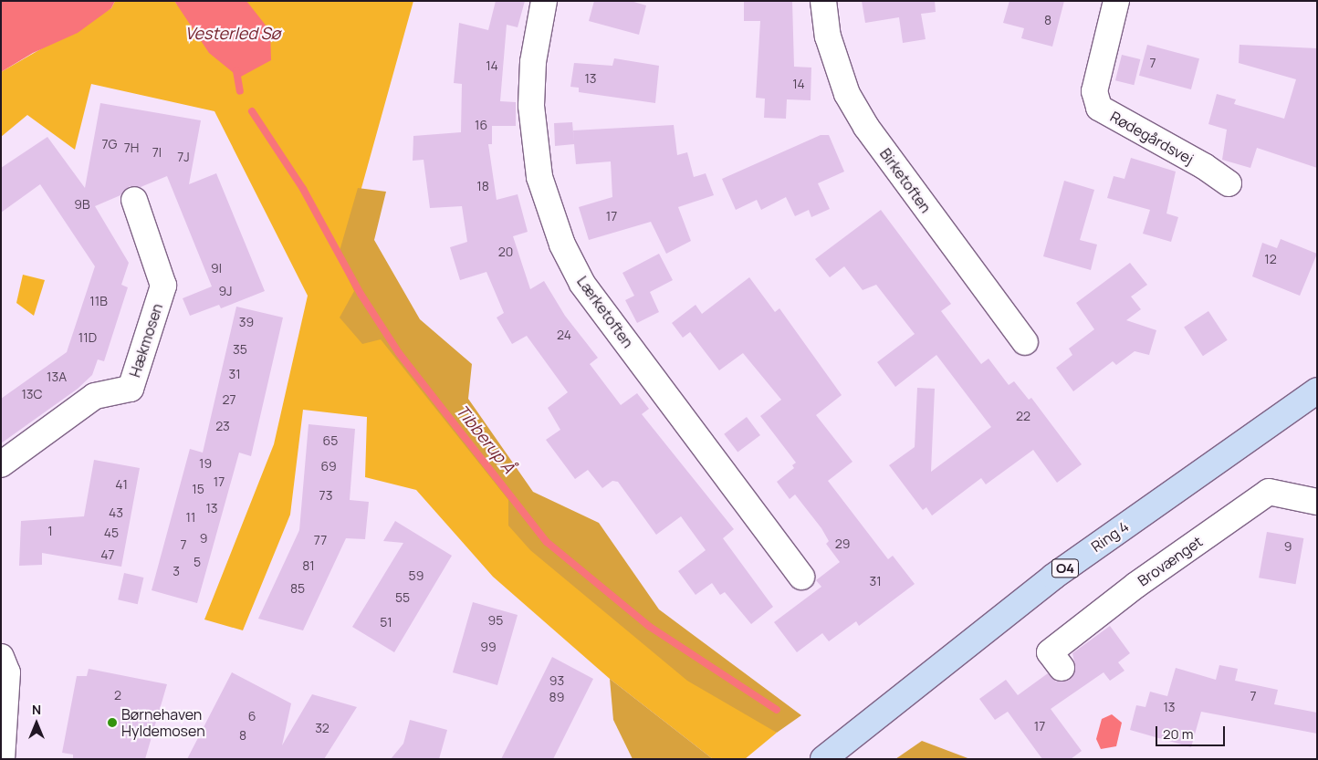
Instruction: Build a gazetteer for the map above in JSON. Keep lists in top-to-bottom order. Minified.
{"streets":{"main road":["Ring 4","O4"],"street":["Rødegårdsvej","Birketoften","Lærketoften","Hækmosen","Brovænget"]},"water":["Vesterled Sø","Tibberup Å"],"places":["Børnehaven Hyldemosen"],"house_numbers":["8","7","14","13","14","16","7G","7H","7I","7J","18","9B","17","20","12","9I","9J","11B","39","24","11D","35","31","13A","13C","27","22","23","65","19","69","17","41","15","73","13","43","11","1","45","9","77","29","7","9","47","5","81","3","59","31","85","55","95","51","99","93","2","7","89","13","6","17","32","8"],"scale_bar":"20 m","north":"top"}
